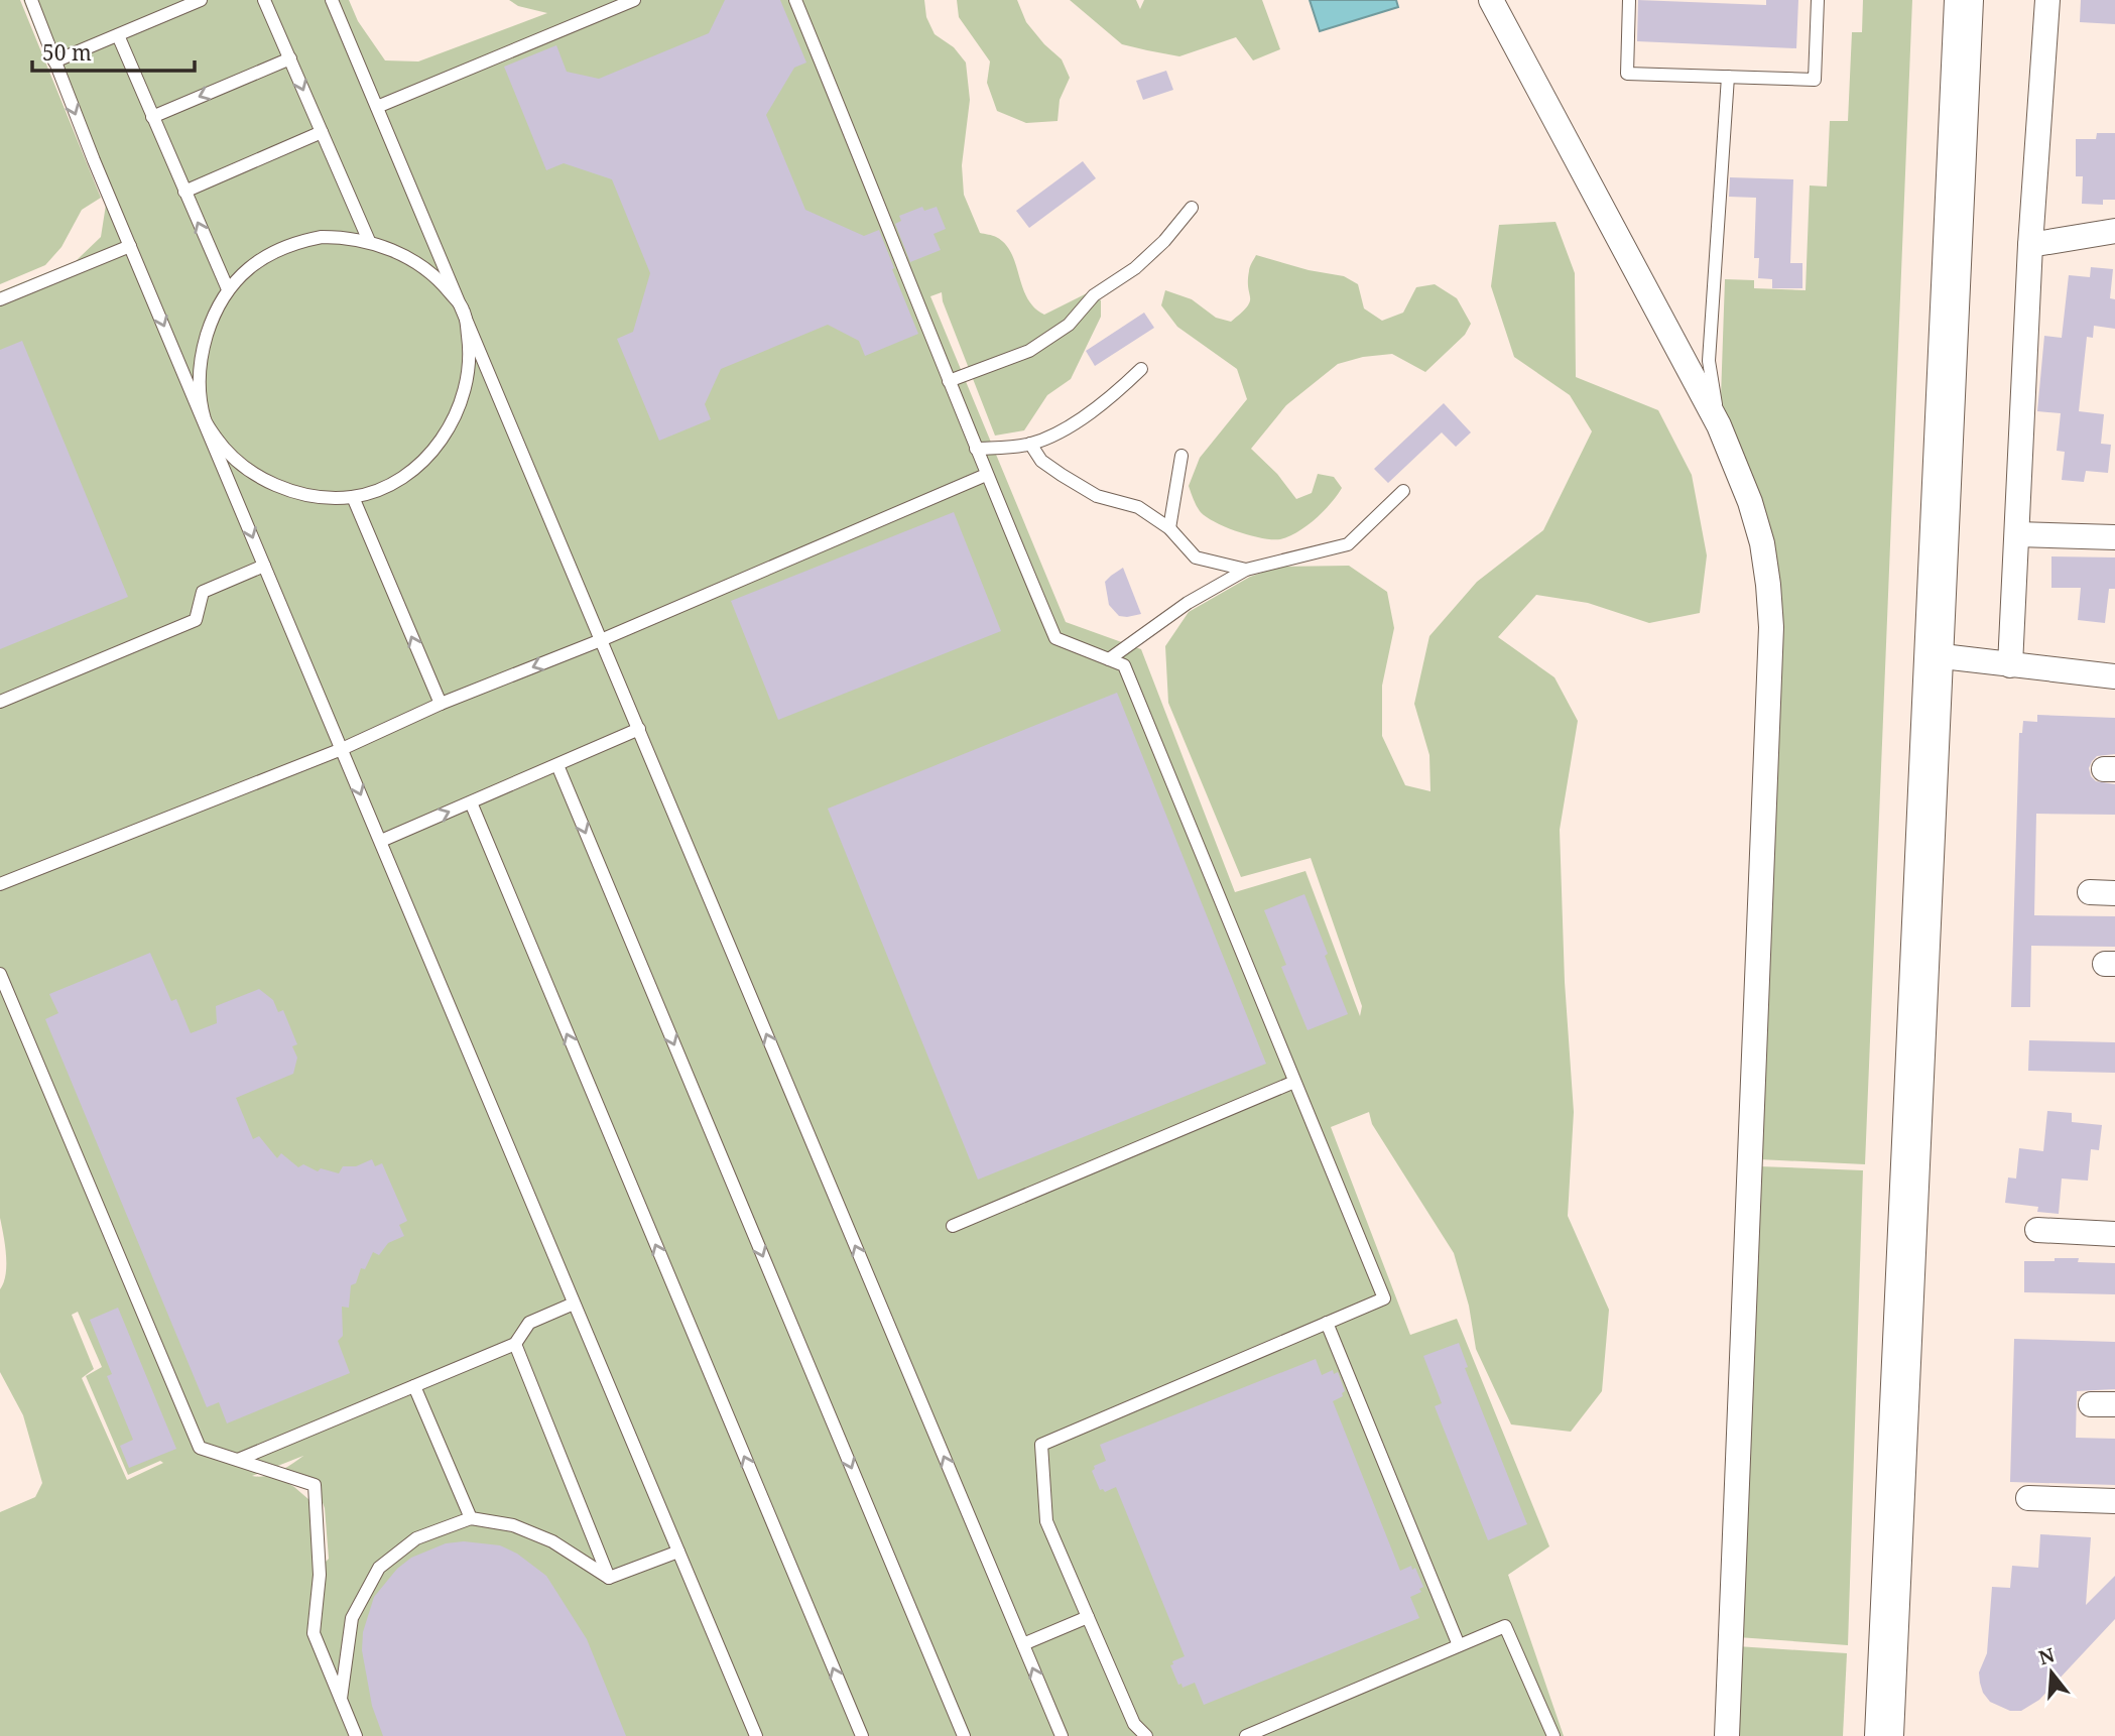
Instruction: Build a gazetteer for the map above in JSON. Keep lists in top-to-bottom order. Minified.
{"scale_bar":"50 m","north":"top"}
